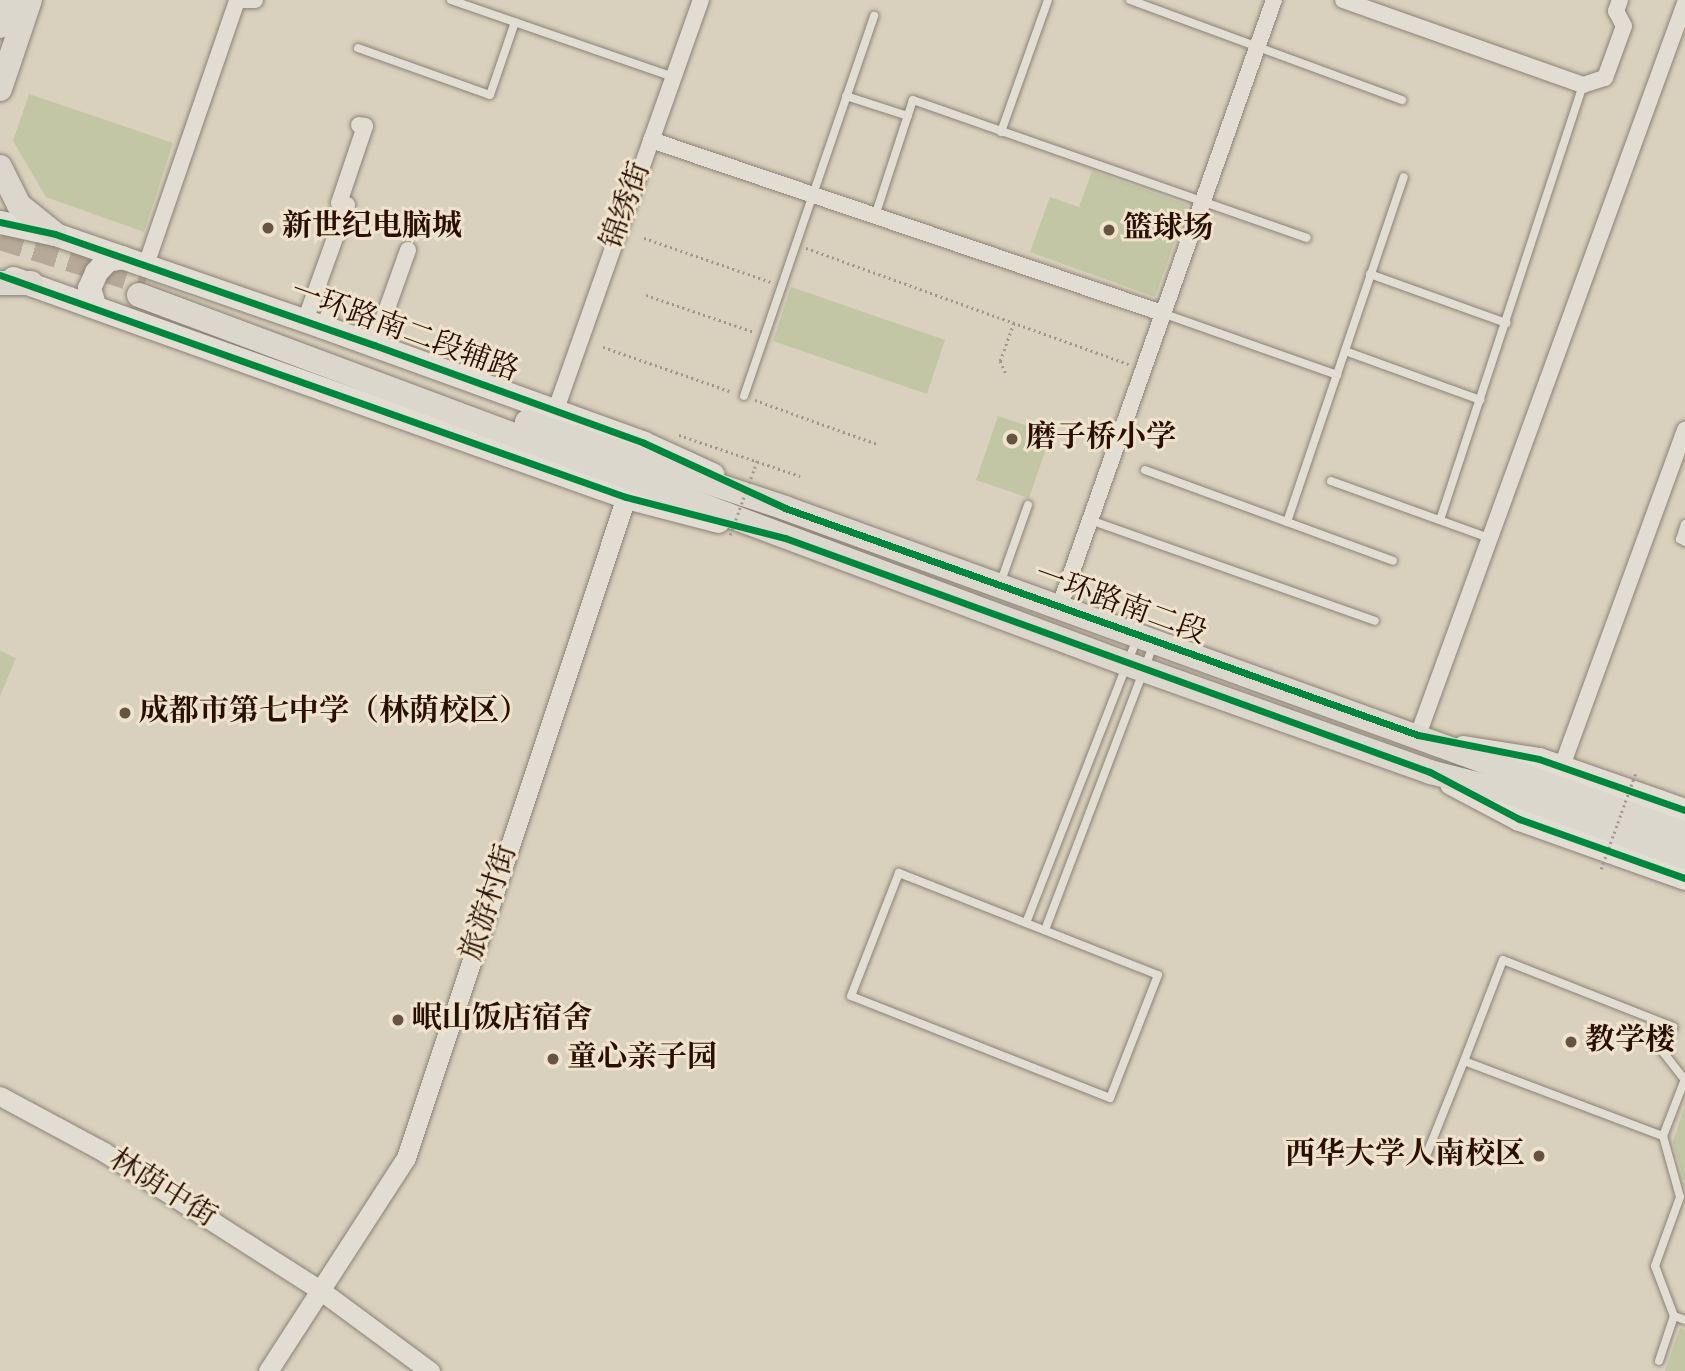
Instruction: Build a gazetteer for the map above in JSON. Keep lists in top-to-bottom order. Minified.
{"streets":{"main road":["一环路南二段辅路","一环路南二段"],"street":["锦绣街","旅游村街","林荫中街"]},"crossings":[["锦绣街","一环路南二段辅路"],["一环路南二段辅路","一环路南二段"],["旅游村街","林荫中街"]],"places":["新世纪电脑城","篮球场","磨子桥小学","成都市第七中学（林荫校区）","岷山饭店宿舍","教学楼","童心亲子园","西华大学人南校区"]}
